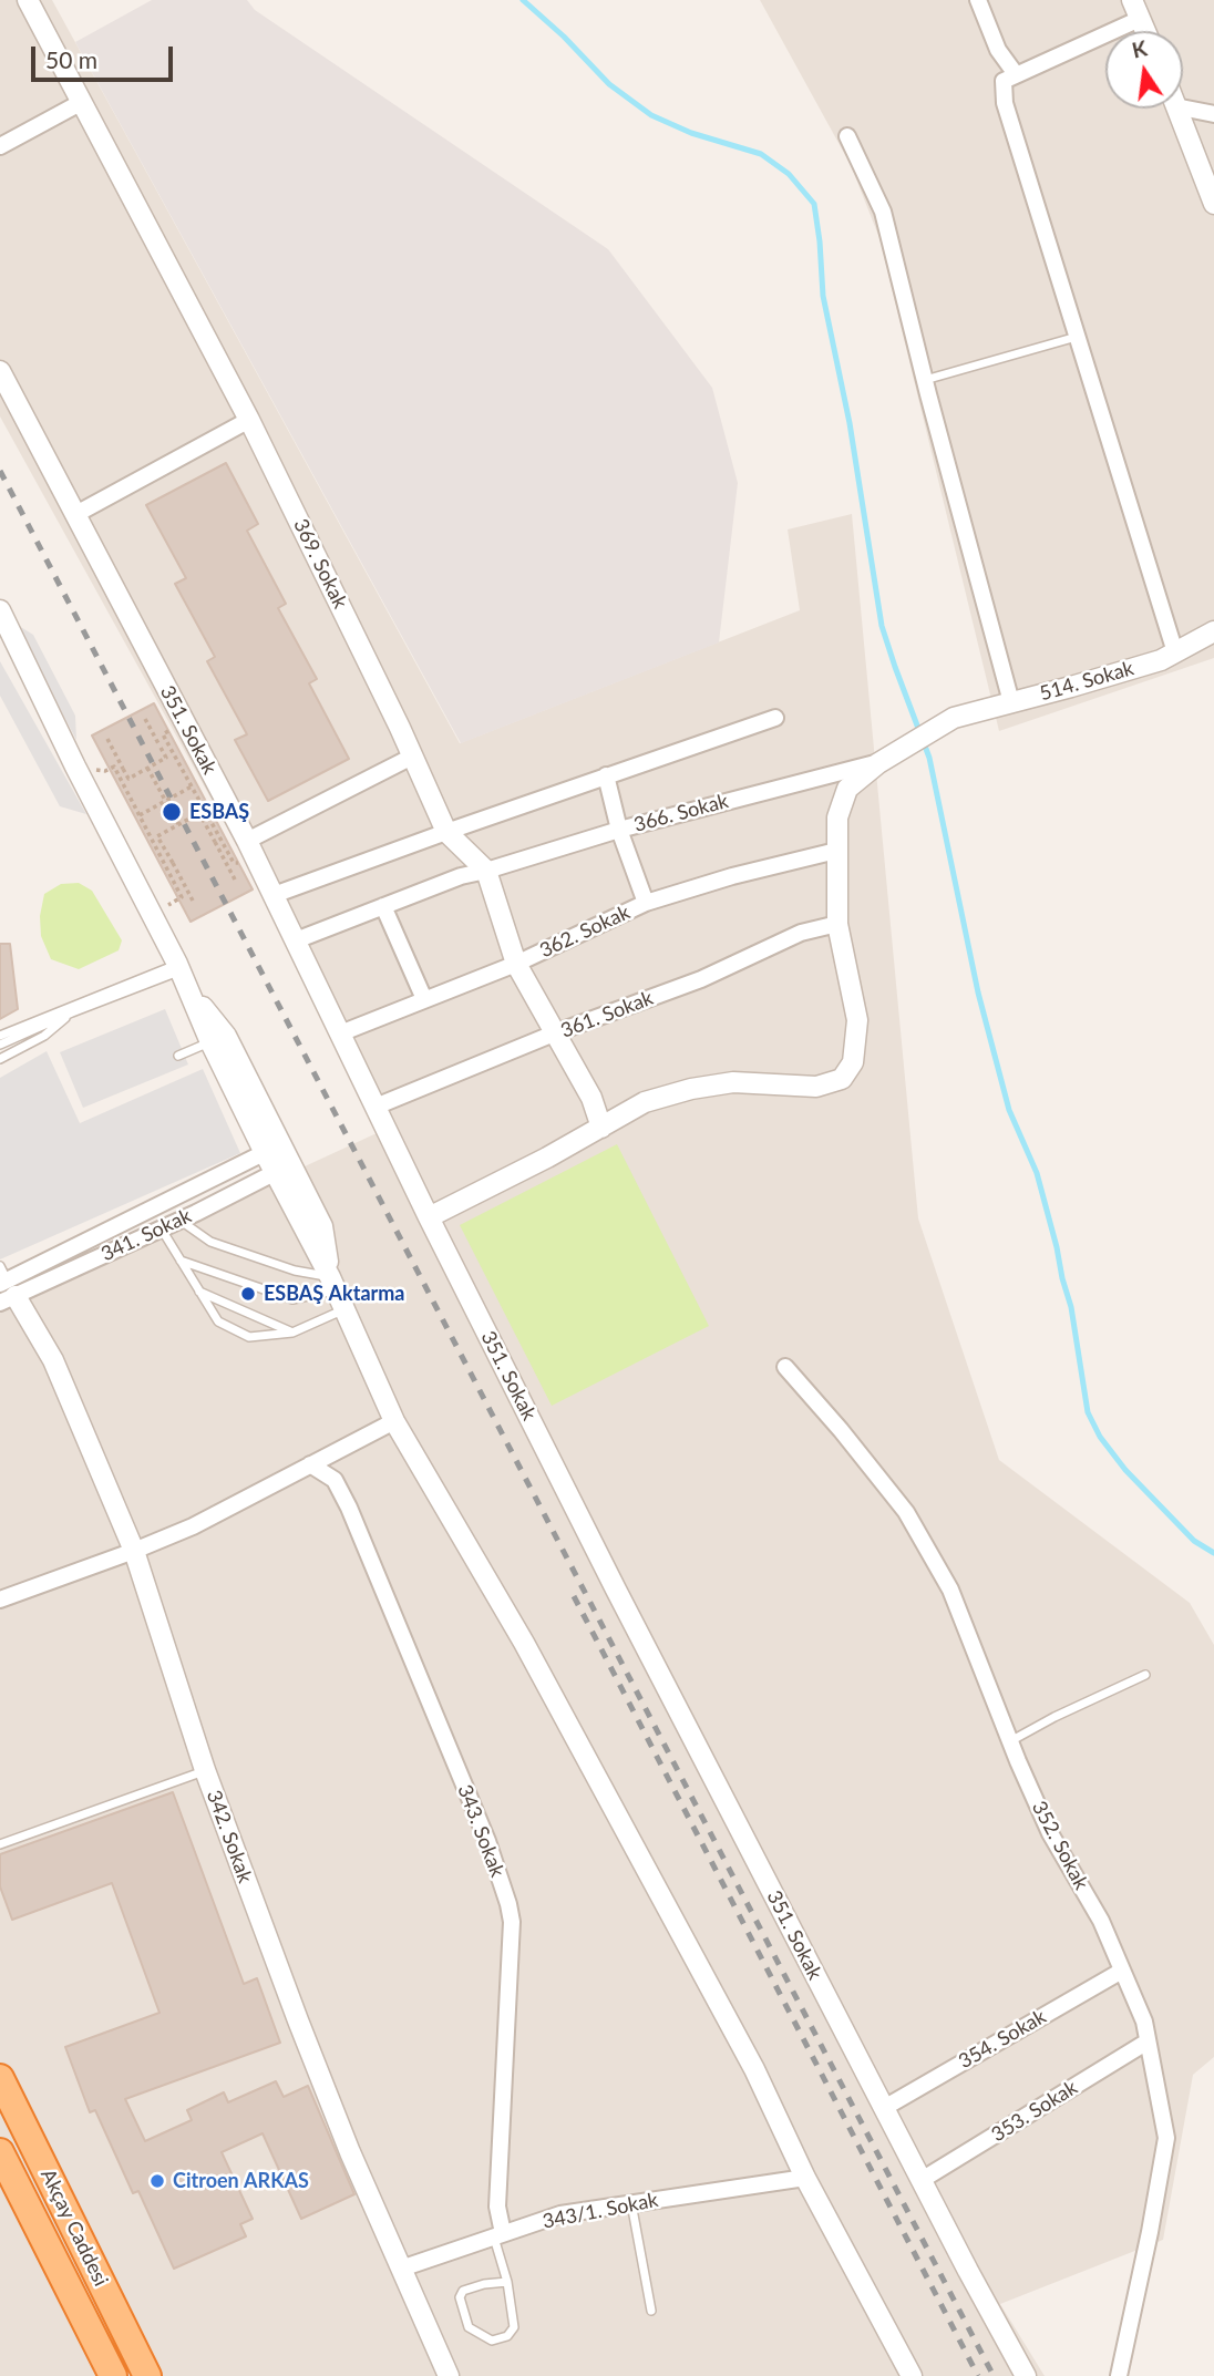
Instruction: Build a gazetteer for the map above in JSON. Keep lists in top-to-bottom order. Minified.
{"streets":{"highway":["Akçay Caddesi"],"street":["369. Sokak","514. Sokak","351. Sokak","366. Sokak","362. Sokak","361. Sokak","341. Sokak","343. Sokak","342. Sokak","352. Sokak","354. Sokak","353. Sokak","343/1. Sokak"]},"crossings":[["369. Sokak","514. Sokak"],["369. Sokak","366. Sokak"],["369. Sokak","362. Sokak"],["369. Sokak","361. Sokak"],["514. Sokak","351. Sokak"],["514. Sokak","366. Sokak"],["514. Sokak","362. Sokak"],["514. Sokak","361. Sokak"],["351. Sokak","366. Sokak"],["351. Sokak","362. Sokak"],["351. Sokak","361. Sokak"],["351. Sokak","354. Sokak"],["351. Sokak","353. Sokak"],["341. Sokak","342. Sokak"],["343. Sokak","343/1. Sokak"],["342. Sokak","343/1. Sokak"],["352. Sokak","354. Sokak"],["352. Sokak","353. Sokak"]],"places":["ESBAŞ","ESBAŞ Aktarma","Citroen ARKAS"],"scale_bar":"50 m","north":"top"}
